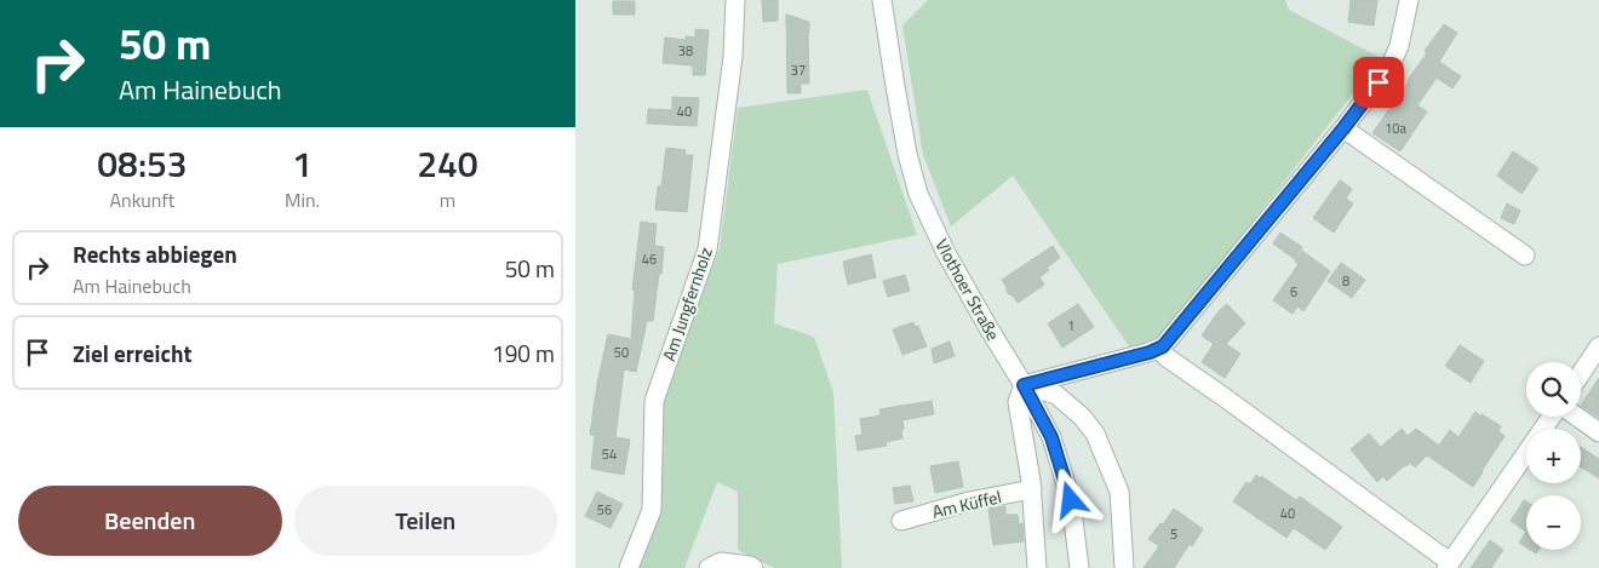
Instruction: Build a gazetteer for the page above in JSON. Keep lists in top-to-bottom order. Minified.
{"streets":{"street":["Vlothoer Straße","Am Jungfernholz","Am Küffel"]},"house_numbers":["38","37","40","10a","46","8","6","1","50","54","56","40","5"],"page":{"turn":["50 m","Am Hainebuch"],"eta":["08:53","Ankunft","1","Min.","240","m"],"list":[{"name":"Rechts abbiegen","note":"Am Hainebuch","value":"50 m"},{"name":"Ziel erreicht","value":"190 m"}],"map_buttons":["+","−"],"buttons":["Beenden","Teilen"]}}
